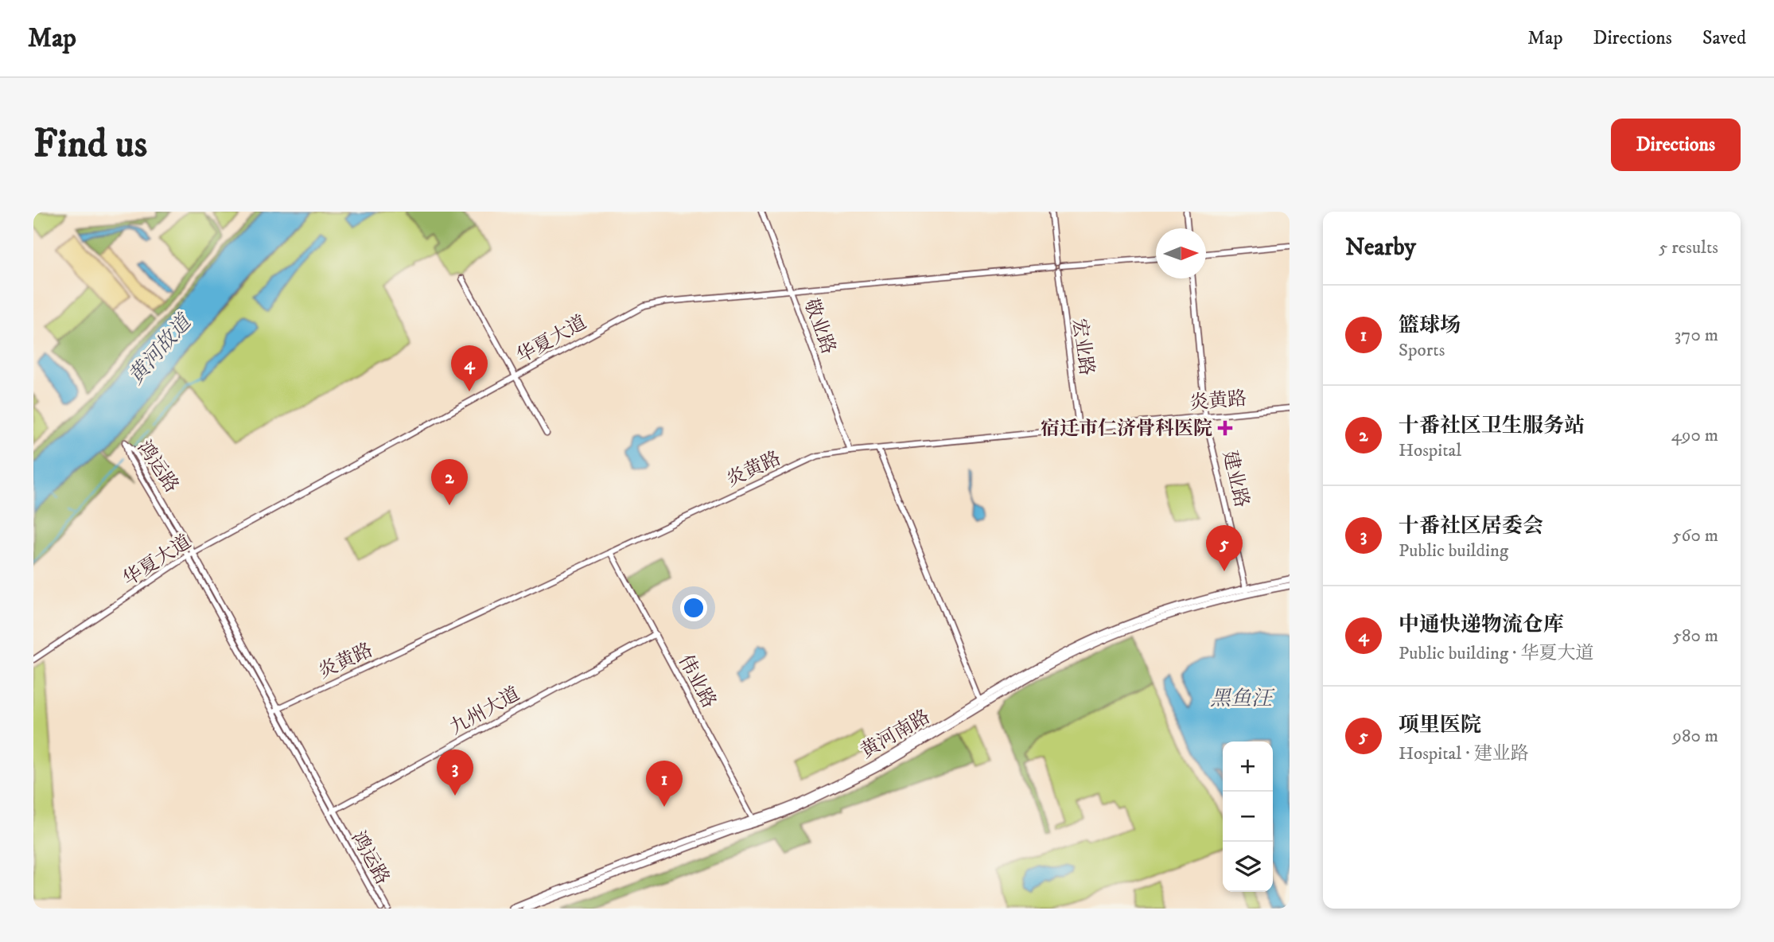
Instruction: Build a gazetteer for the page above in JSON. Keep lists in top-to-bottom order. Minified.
{"streets":{"main road":["黄河南路"],"street":["敬业路","华夏大道","宏业路","炎黄路","鸿运路","建业路","伟业路","九州大道"]},"crossings":[["敬业路","华夏大道"],["敬业路","炎黄路"],["华夏大道","宏业路"],["华夏大道","鸿运路"],["宏业路","炎黄路"],["炎黄路","鸿运路"],["炎黄路","建业路"],["炎黄路","伟业路"],["鸿运路","九州大道"],["建业路","黄河南路"],["伟业路","九州大道"],["伟业路","黄河南路"]],"water":["黄河故道","黑鱼汪"],"places":{"health":["宿迁市仁济骨科医院"]},"north":"right","page":{"header":"Map","nav":["Map","Directions","Saved"],"buttons":"Directions","title":"Find us","heading":["Nearby","5 results"],"list":[{"mark":"1","name":"篮球场","note":"Sports","value":"370 m"},{"mark":"2","name":"十番社区卫生服务站","note":"Hospital","value":"490 m"},{"mark":"3","name":"十番社区居委会","note":"Public building","value":"560 m"},{"mark":"4","name":"中通快递物流仓库","note":"Public building · 华夏大道","value":"580 m"},{"mark":"5","name":"项里医院","note":"Hospital · 建业路","value":"980 m"}],"pins":["4","2","5","3","1"],"map_buttons":["+","−"]}}
